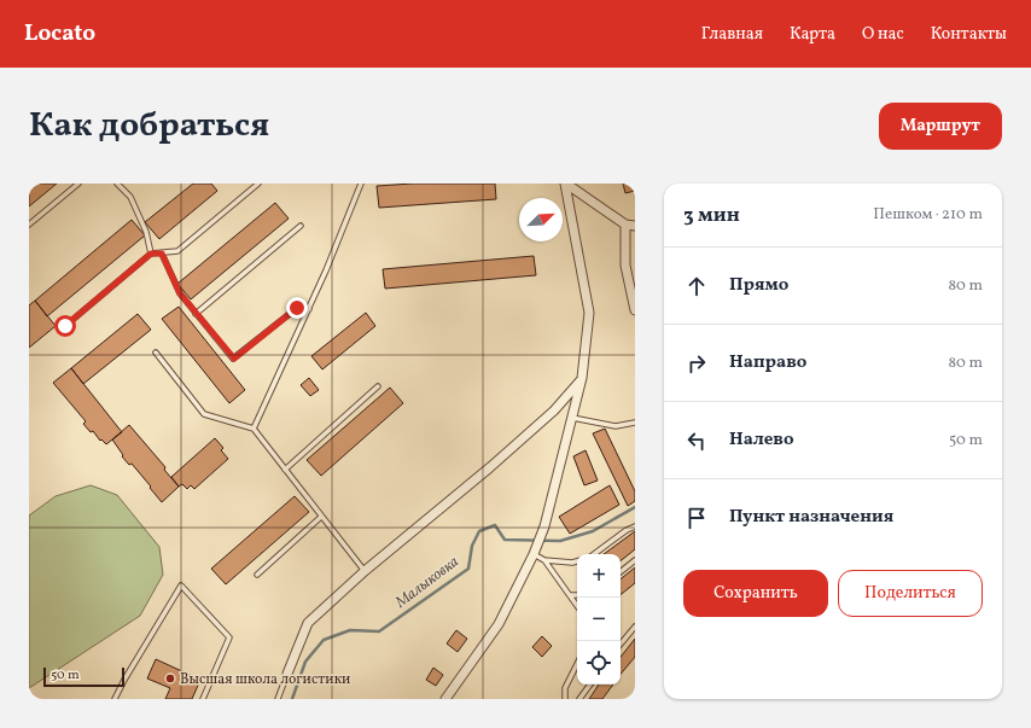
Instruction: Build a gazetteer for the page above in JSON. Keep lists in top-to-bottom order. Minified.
{"water":["Малыковка"],"places":["Высшая школа логистики"],"scale_bar":"50 m","north":"top right","page":{"header":"Locato","nav":["Главная","Карта","О нас","Контакты"],"title":"Как добраться","buttons":["Маршрут",["Сохранить","Поделиться"]],"heading":["3 мин","Пешком · 210 m"],"list":[["Прямо","80 m"],["Направо","80 m"],["Налево","50 m"],"Пункт назначения"],"map_buttons":["+","−"],"scale":"50 m"}}
